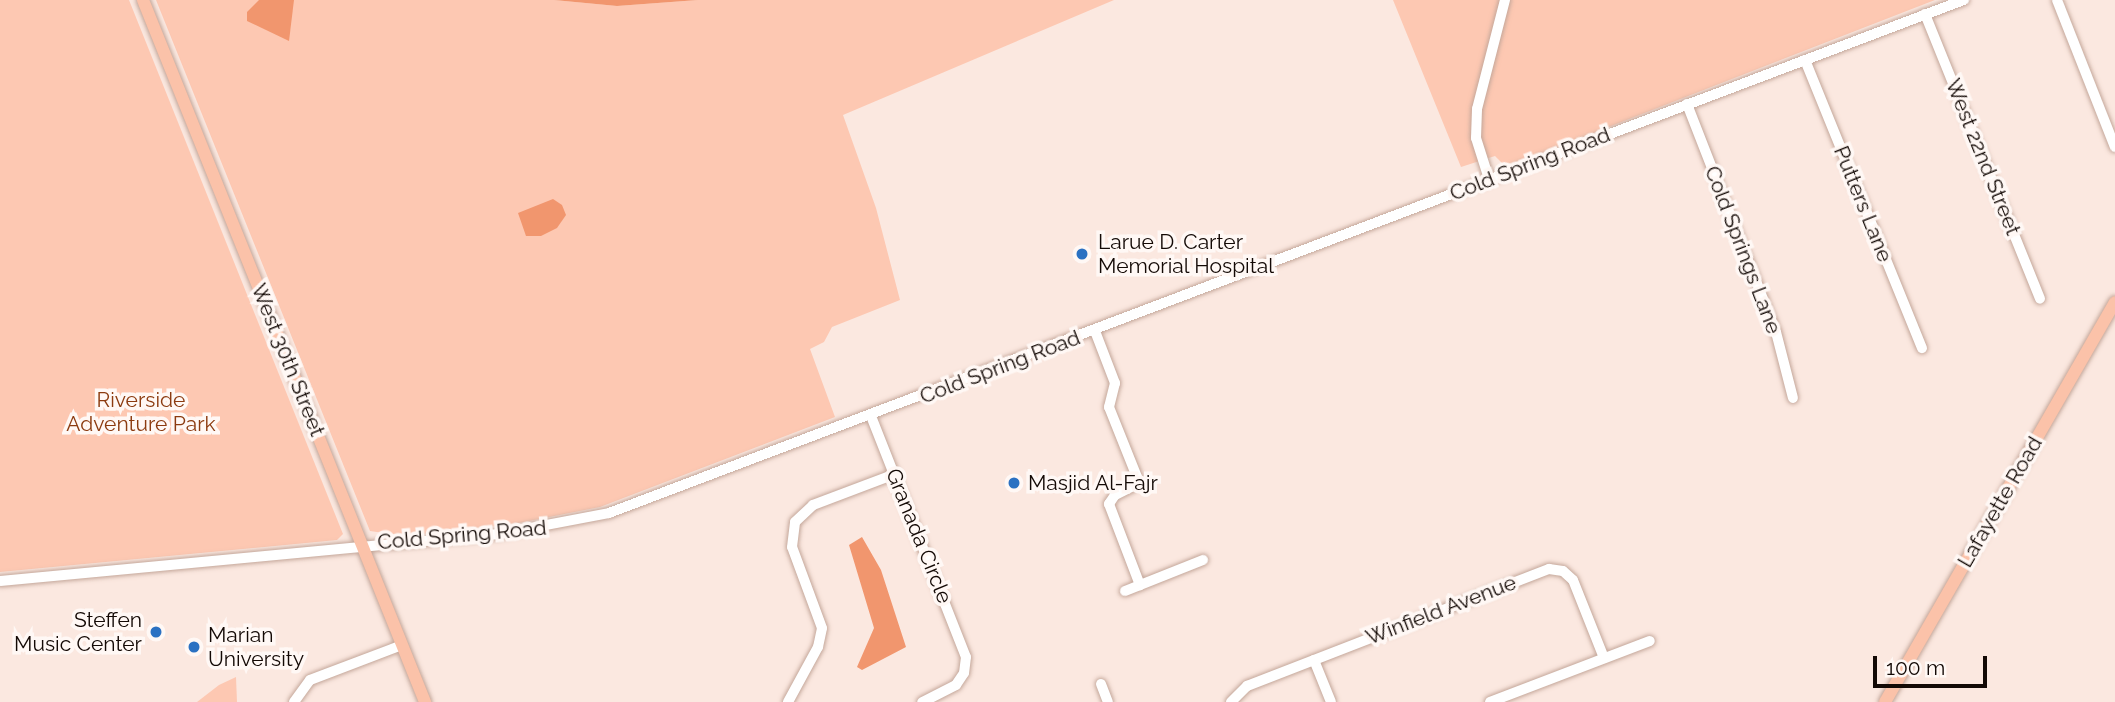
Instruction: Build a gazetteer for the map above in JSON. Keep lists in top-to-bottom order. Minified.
{"streets":{"main road":["West 30th Street","Lafayette Road"],"street":["West 22nd Street","Cold Spring Road","Putters Lane","Cold Springs Lane","Granada Circle","Winfield Avenue"]},"crossings":[["West 22nd Street","Cold Spring Road"],["Cold Spring Road","Putters Lane"],["Cold Spring Road","Cold Springs Lane"],["Cold Spring Road","West 30th Street"],["Cold Spring Road","Granada Circle"]],"parks":["Riverside Adventure Park"],"places":["Larue D. Carter Memorial Hospital","Masjid Al-Fajr","Steffen Music Center","Marian University"],"scale_bar":"100 m"}
